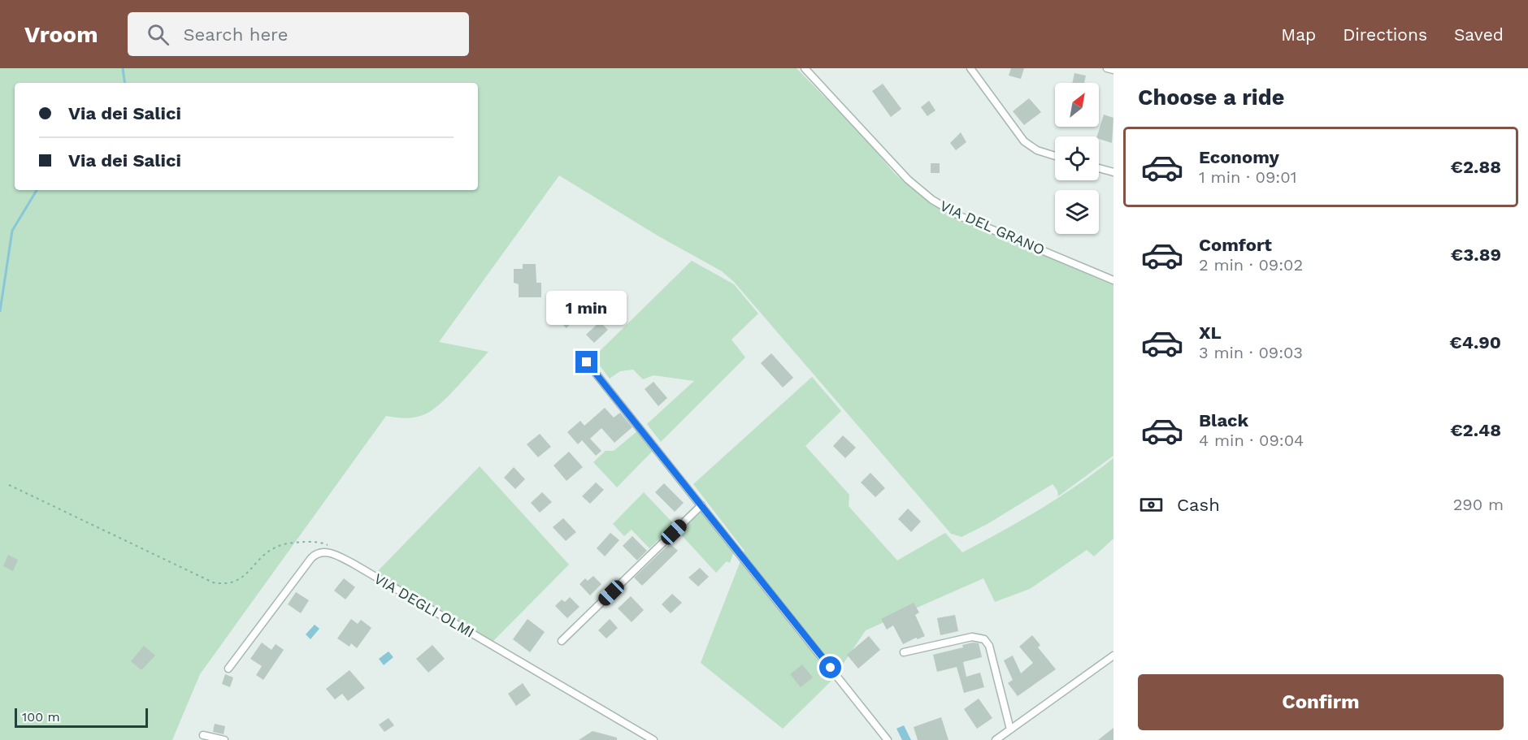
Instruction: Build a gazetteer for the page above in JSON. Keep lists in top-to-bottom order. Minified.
{"streets":{"street":["VIA DEL GRANO","VIA DEGLI OLMI"]},"scale_bar":"100 m","north":"top right","page":{"header":"Vroom","search":"Search here","nav":["Map","Directions","Saved"],"heading":"Choose a ride","banner":["Via dei Salici","Via dei Salici"],"list":[{"name":"Economy","note":"1 min · 09:01","value":"€2.88"},{"name":"Comfort","note":"2 min · 09:02","value":"€3.89"},{"name":"XL","note":"3 min · 09:03","value":"€4.90"},{"name":"Black","note":"4 min · 09:04","value":"€2.48"}],"bubble":"1 min","pay":["Cash","290 m"],"buttons":"Confirm","scale":"100 m"}}
